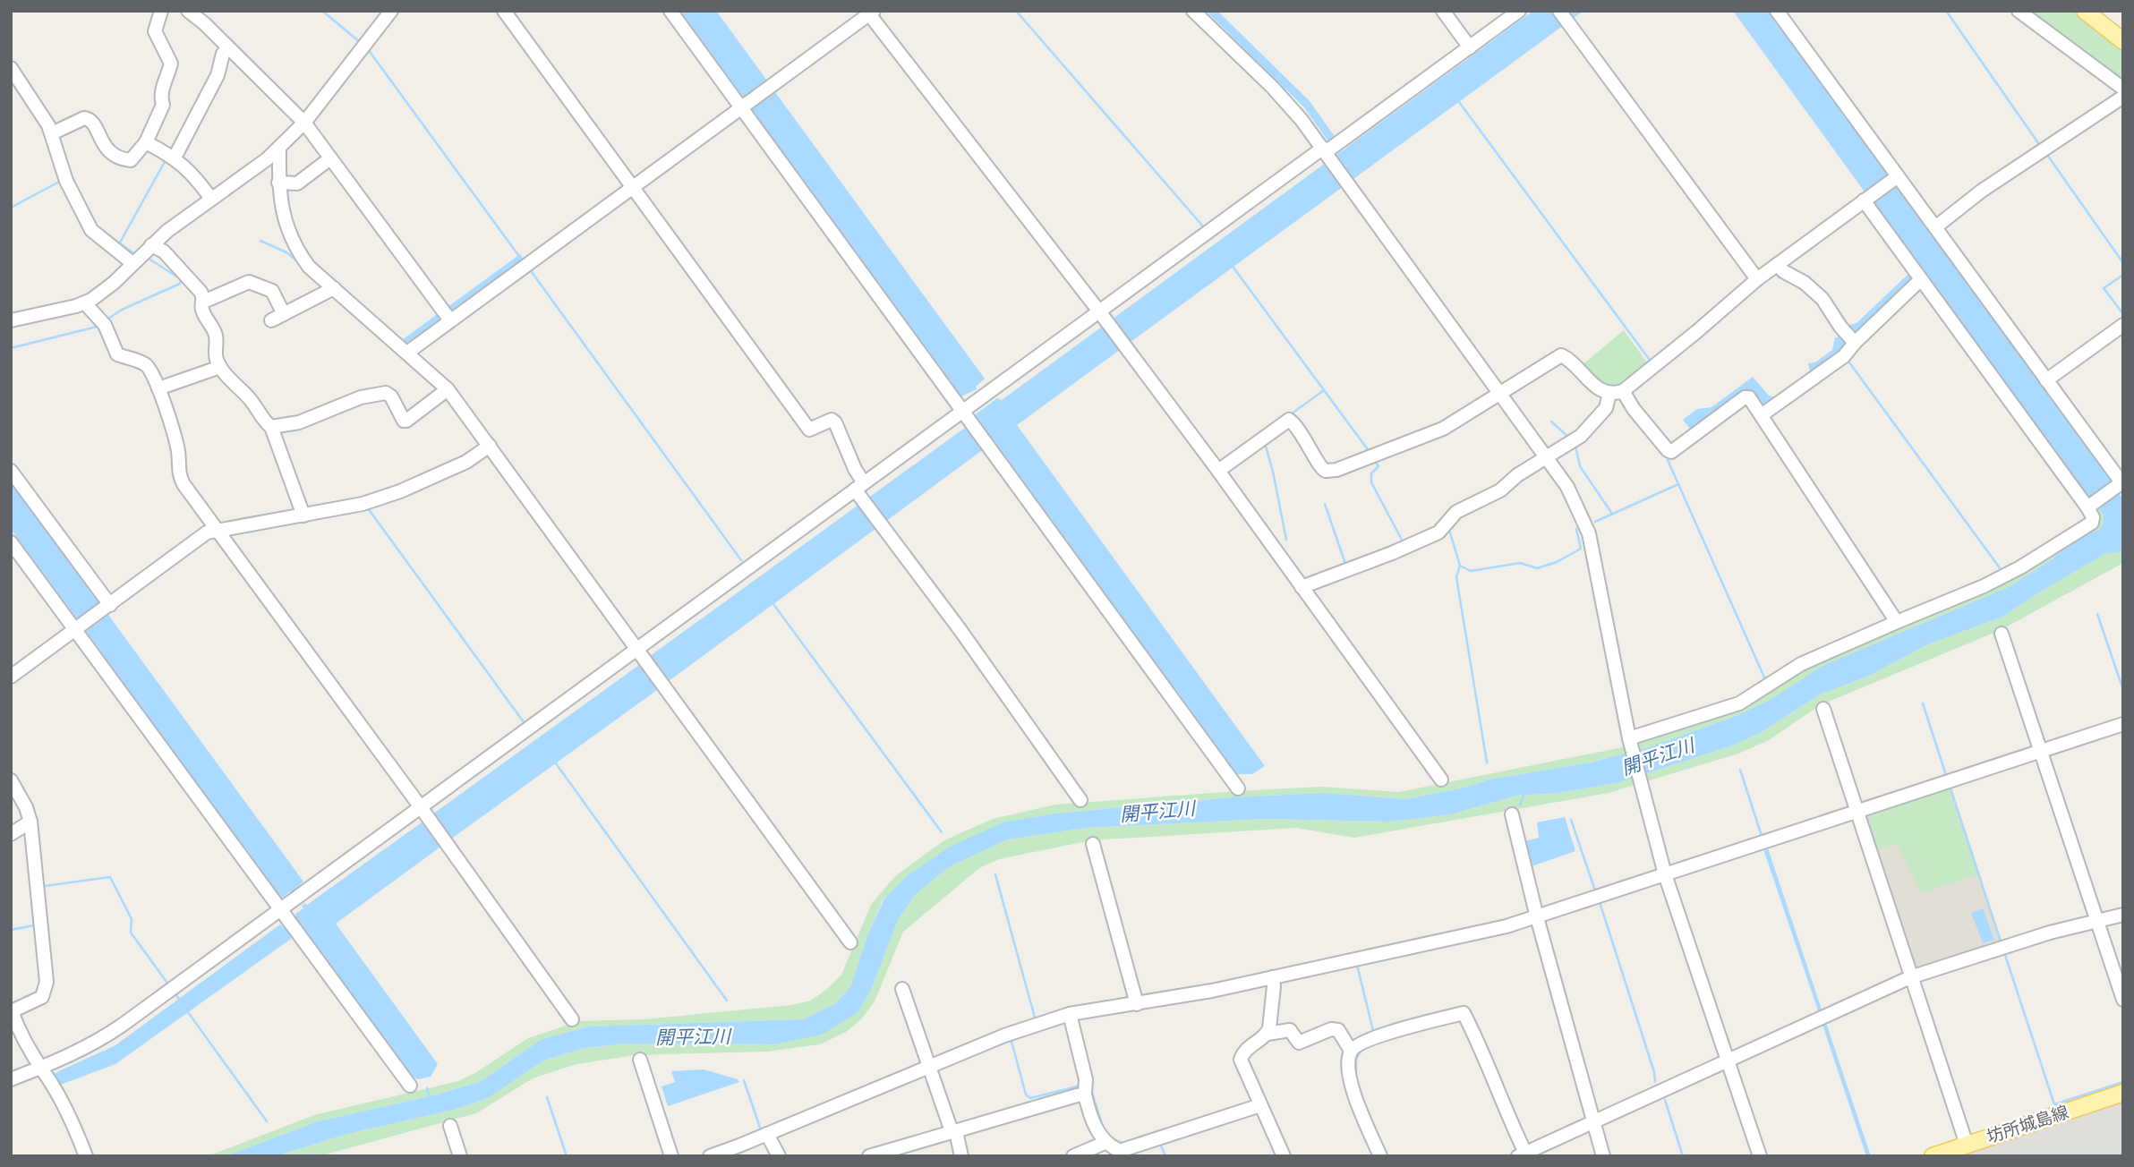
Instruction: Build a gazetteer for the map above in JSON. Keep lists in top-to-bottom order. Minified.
{"streets":{"main road":["坊所城島線"]},"water":["開平江川"]}
